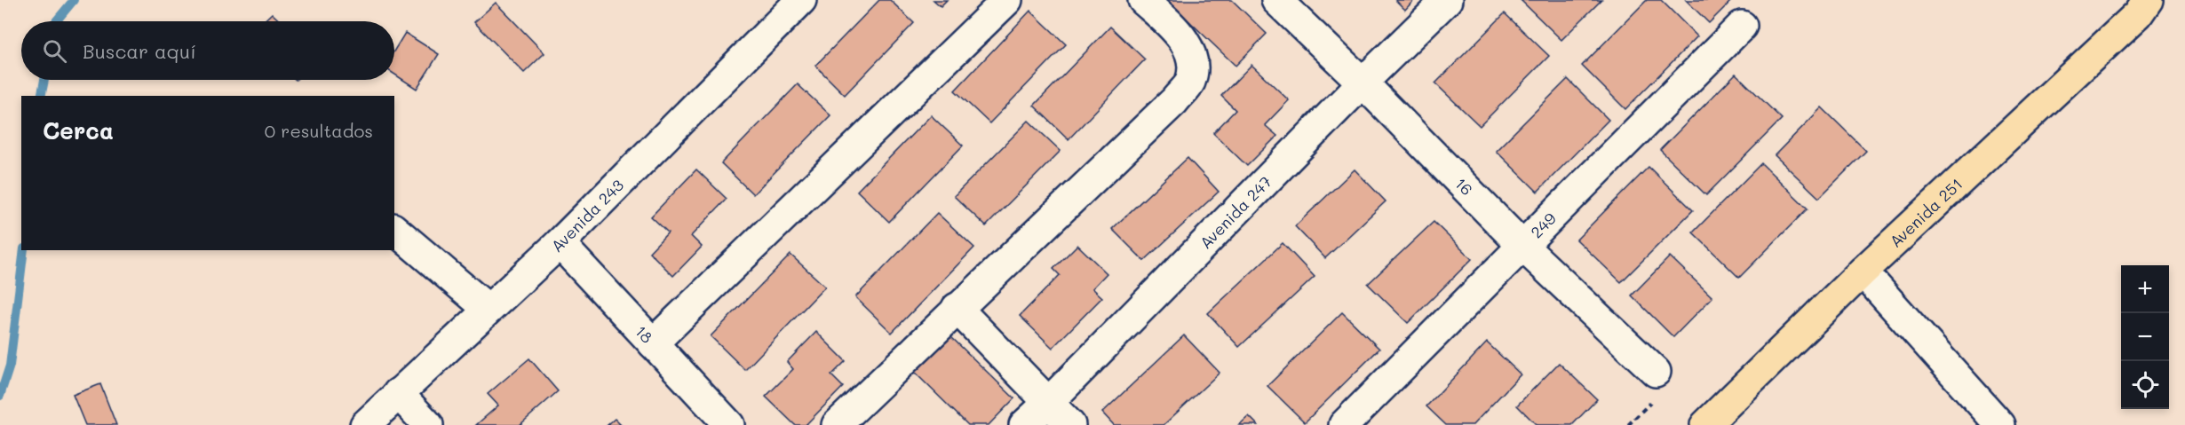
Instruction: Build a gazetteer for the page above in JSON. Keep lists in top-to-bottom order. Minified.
{"streets":{"main road":["Avenida 251"],"street":["16","Avenida 247","Avenida 243","249","18"]},"crossings":[["16","Avenida 247"],["16","249"],["Avenida 243","18"]],"page":{"search":"Buscar aquí","heading":["Cerca","0 resultados"],"map_buttons":["+","−"]}}
